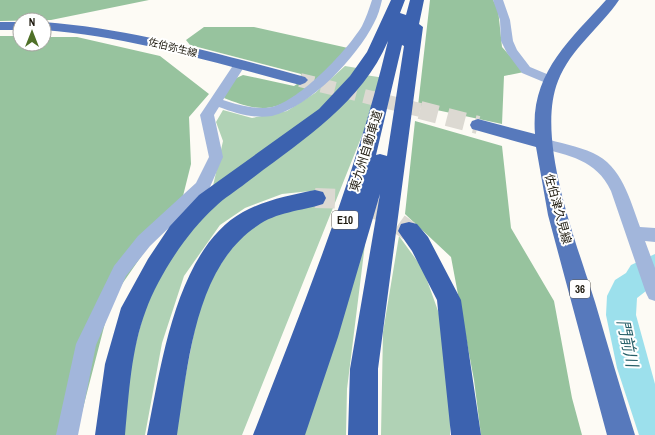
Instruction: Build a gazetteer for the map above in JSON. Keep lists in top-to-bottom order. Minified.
{"streets":{"highway":["東九州自動車道","E10"],"main road":["佐伯弥生線","佐伯津久見線","36"]},"water":["門前川"],"north":"top"}
